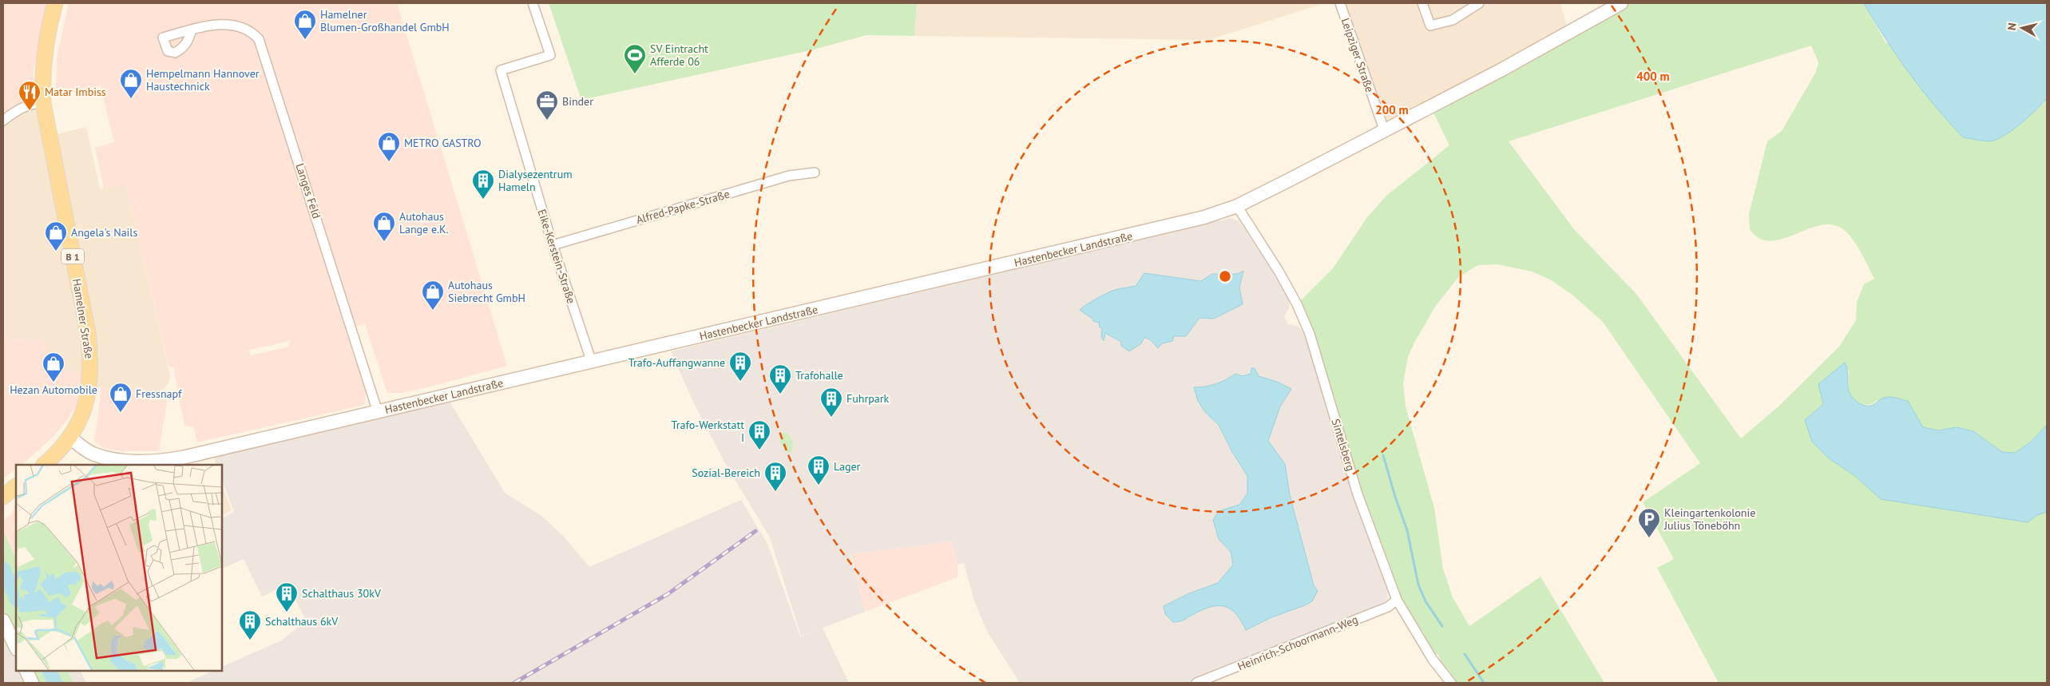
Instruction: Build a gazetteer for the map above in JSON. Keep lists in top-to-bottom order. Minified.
{"streets":{"main road":["Hastenbecker Landstraße","B 1","Hamelner Straße"],"street":["Leipziger Straße","Langes Feld","Alfred-Papke-Straße","Eike-Kerstein-Straße","Sintelsberg","Heinrich-Schoormann-Weg"]},"crossings":[["Leipziger Straße","Hastenbecker Landstraße"],["Langes Feld","Hastenbecker Landstraße"],["Alfred-Papke-Straße","Eike-Kerstein-Straße"],["Hastenbecker Landstraße","B 1"],["Hastenbecker Landstraße","Eike-Kerstein-Straße"],["Hastenbecker Landstraße","Hamelner Straße"],["Hastenbecker Landstraße","Sintelsberg"],["B 1","Hamelner Straße"],["Sintelsberg","Heinrich-Schoormann-Weg"]],"places":{"shop":["Hamelner Blumen-Großhandel GmbH","Hempelmann Hannover Haustechnick","METRO GASTRO","Autohaus Lange e.K.","Angela's Nails","Autohaus Siebrecht GmbH","Hezan Automobile","Fressnapf"],"sports":["SV Eintracht Afferde 06"],"restaurant":["Matar Imbiss"],"office":["Binder"],"building":["Dialysezentrum Hameln","Trafo-Auffangwanne","Trafohalle","Fuhrpark","Trafo-Werkstatt I","Lager","Sozial-Bereich","Schalthaus 30kV","Schalthaus 6kV"],"parking":["Kleingartenkolonie Julius Töneböhn"]},"north":"left","rings":["400 m","200 m"]}
